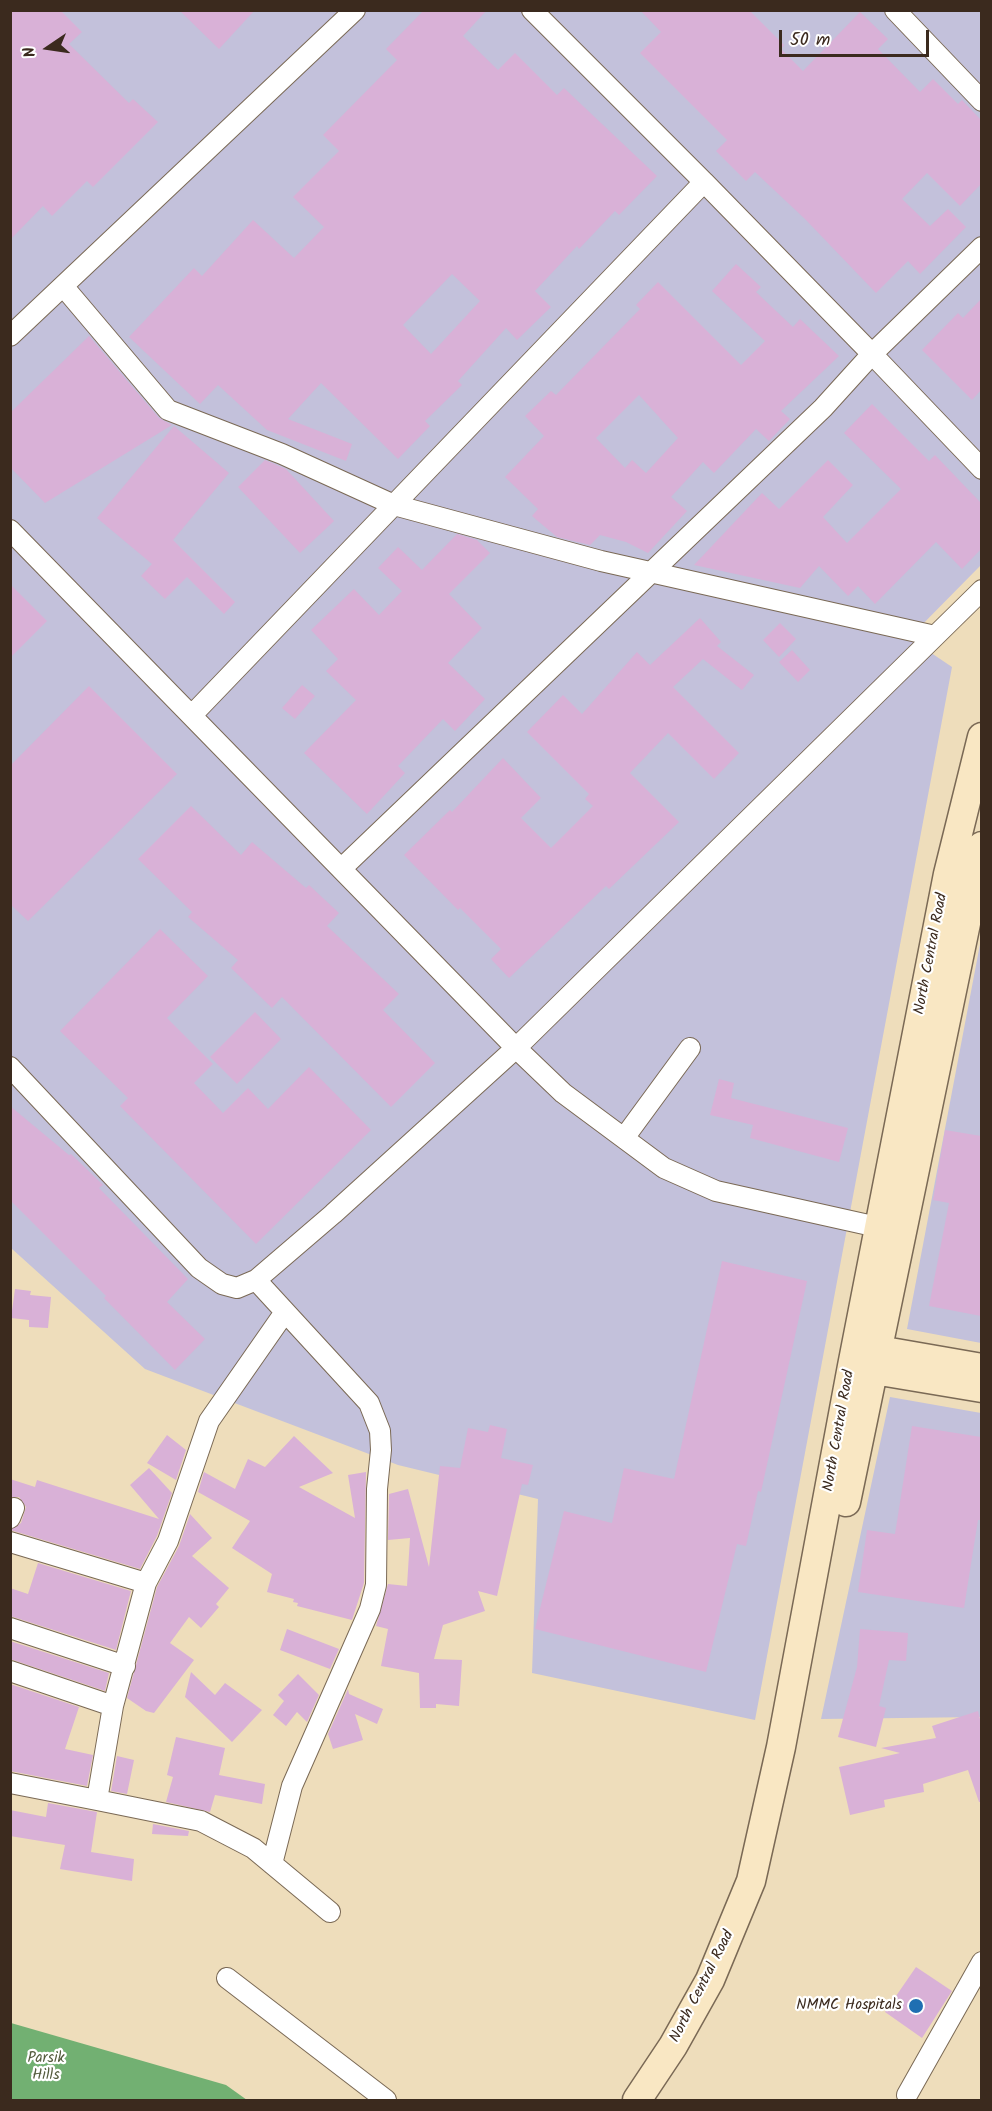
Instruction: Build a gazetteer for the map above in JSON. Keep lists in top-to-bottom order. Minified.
{"streets":{"main road":["North Central Road"]},"parks":["Parsik Hills"],"places":["NMMC Hospitals"],"scale_bar":"50 m","north":"left"}
